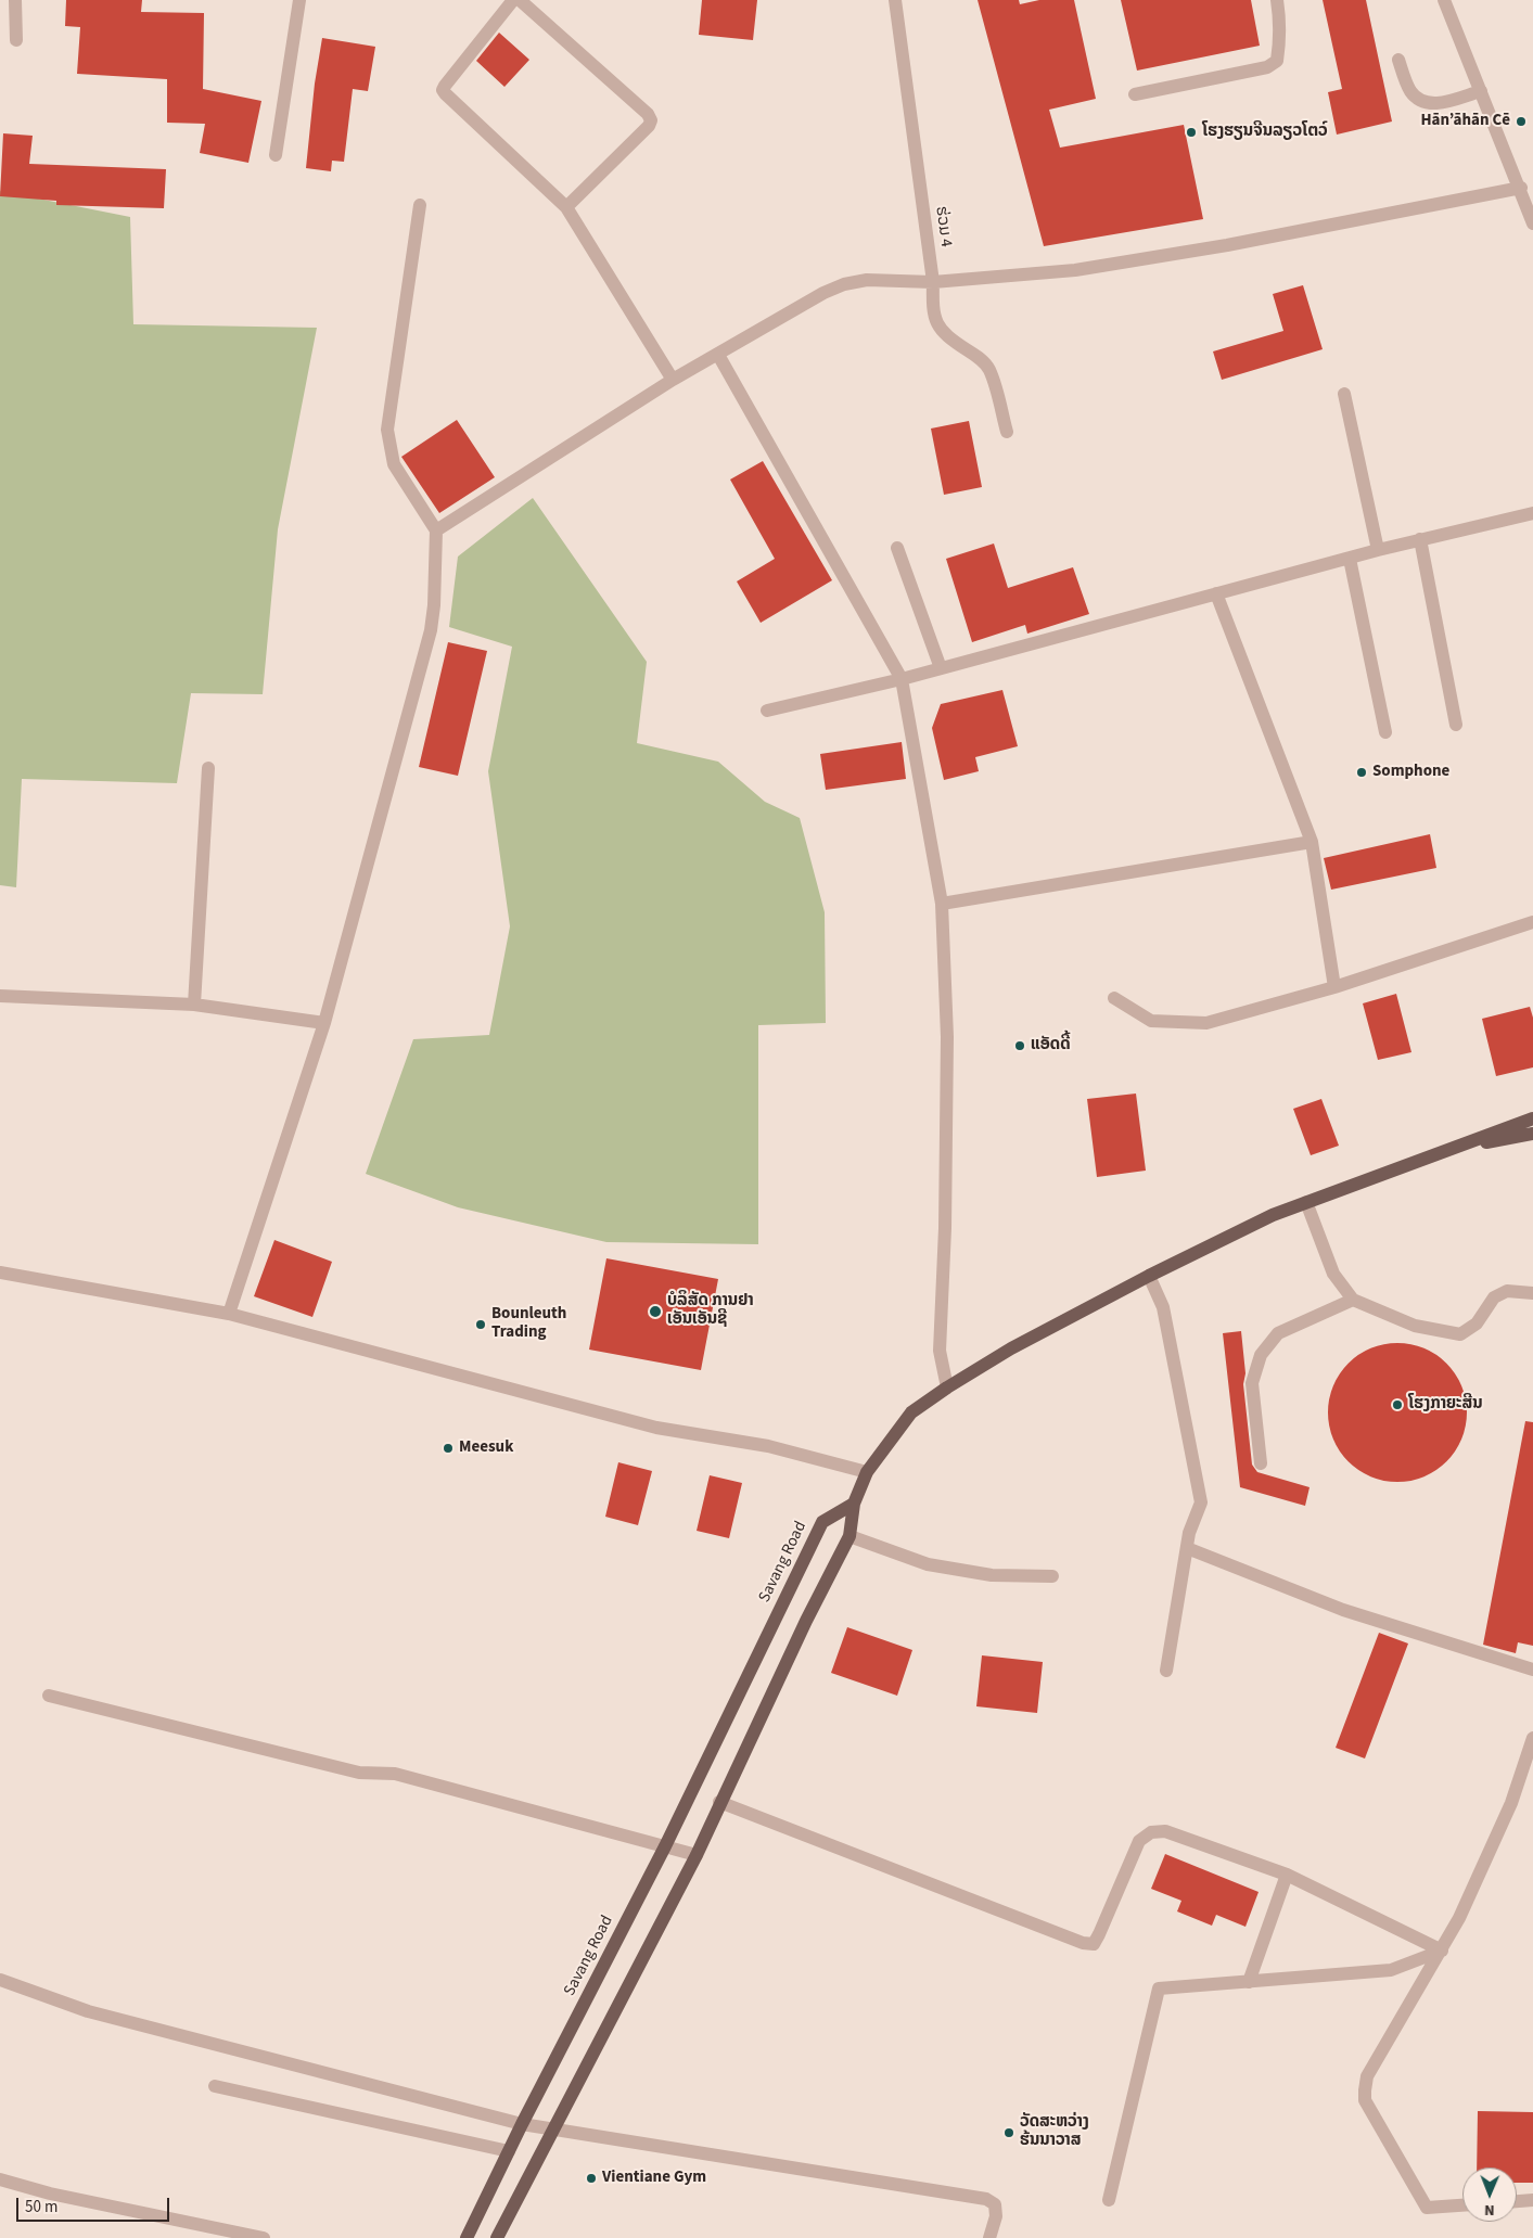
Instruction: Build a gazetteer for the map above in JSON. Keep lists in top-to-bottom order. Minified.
{"streets":{"main road":["Savang Road"],"street":["ຮ່ວມ 4"]},"places":["Hān’āhān Cē","ໂຮງຮຽນຈີນລຽວໂຕວ໌","Somphone","ແອັດດີ້","ບໍລິສັດ ການຢາ ເອັນເອັນຊີ","Bounleuth Trading","ໂຮງກາຍະສີນ","Meesuk","ວັດສະຫວ່າງ ຮ້ນນາວາສ","Vientiane Gym"],"scale_bar":"50 m","north":"bottom"}
